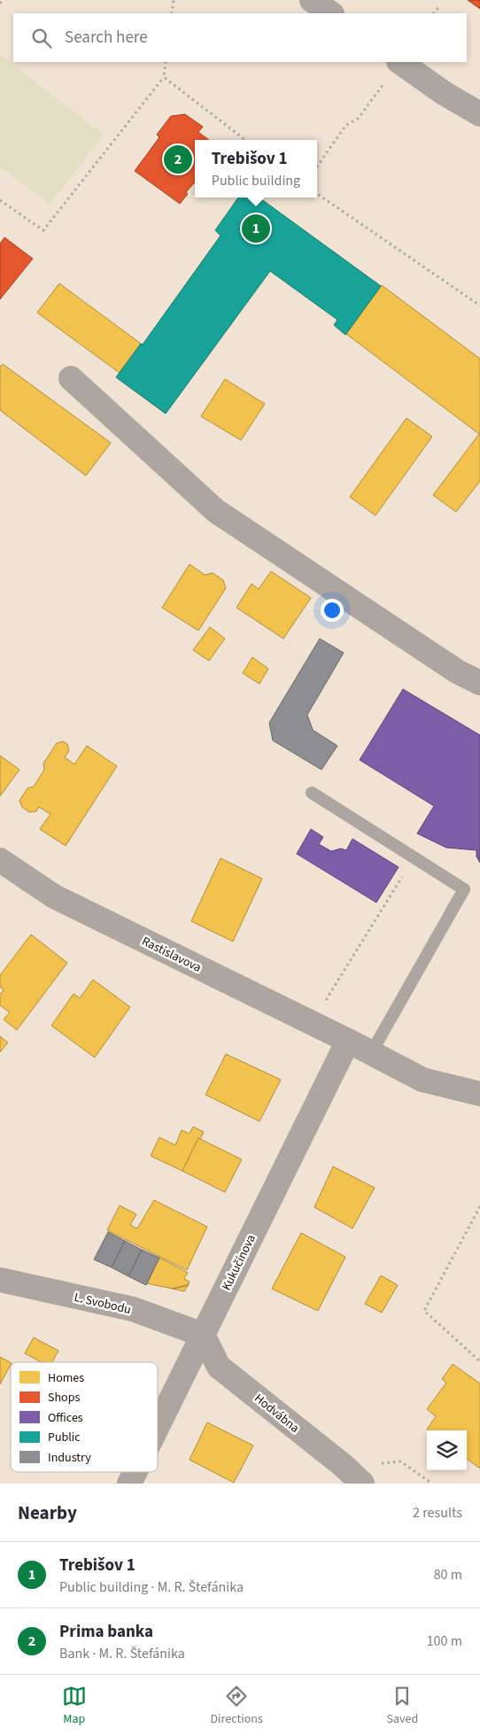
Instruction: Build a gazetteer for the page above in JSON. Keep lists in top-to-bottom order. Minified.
{"streets":{"street":["Rastislavova","Kukučínova","L. Svobodu","Hodvábna"]},"crossings":[["Rastislavova","Kukučínova"],["Kukučínova","L. Svobodu"],["Kukučínova","Hodvábna"],["L. Svobodu","Hodvábna"]],"legend":["Homes","Shops","Offices","Public","Industry"],"page":{"search":"Search here","popup":["Trebišov 1","Public building"],"pins":["2","1"],"heading":["Nearby","2 results"],"list":[{"mark":"1","name":"Trebišov 1","note":"Public building · M. R. Štefánika","value":"80 m"},{"mark":"2","name":"Prima banka","note":"Bank · M. R. Štefánika","value":"100 m"}],"nav":["Map","Directions","Saved"]}}
